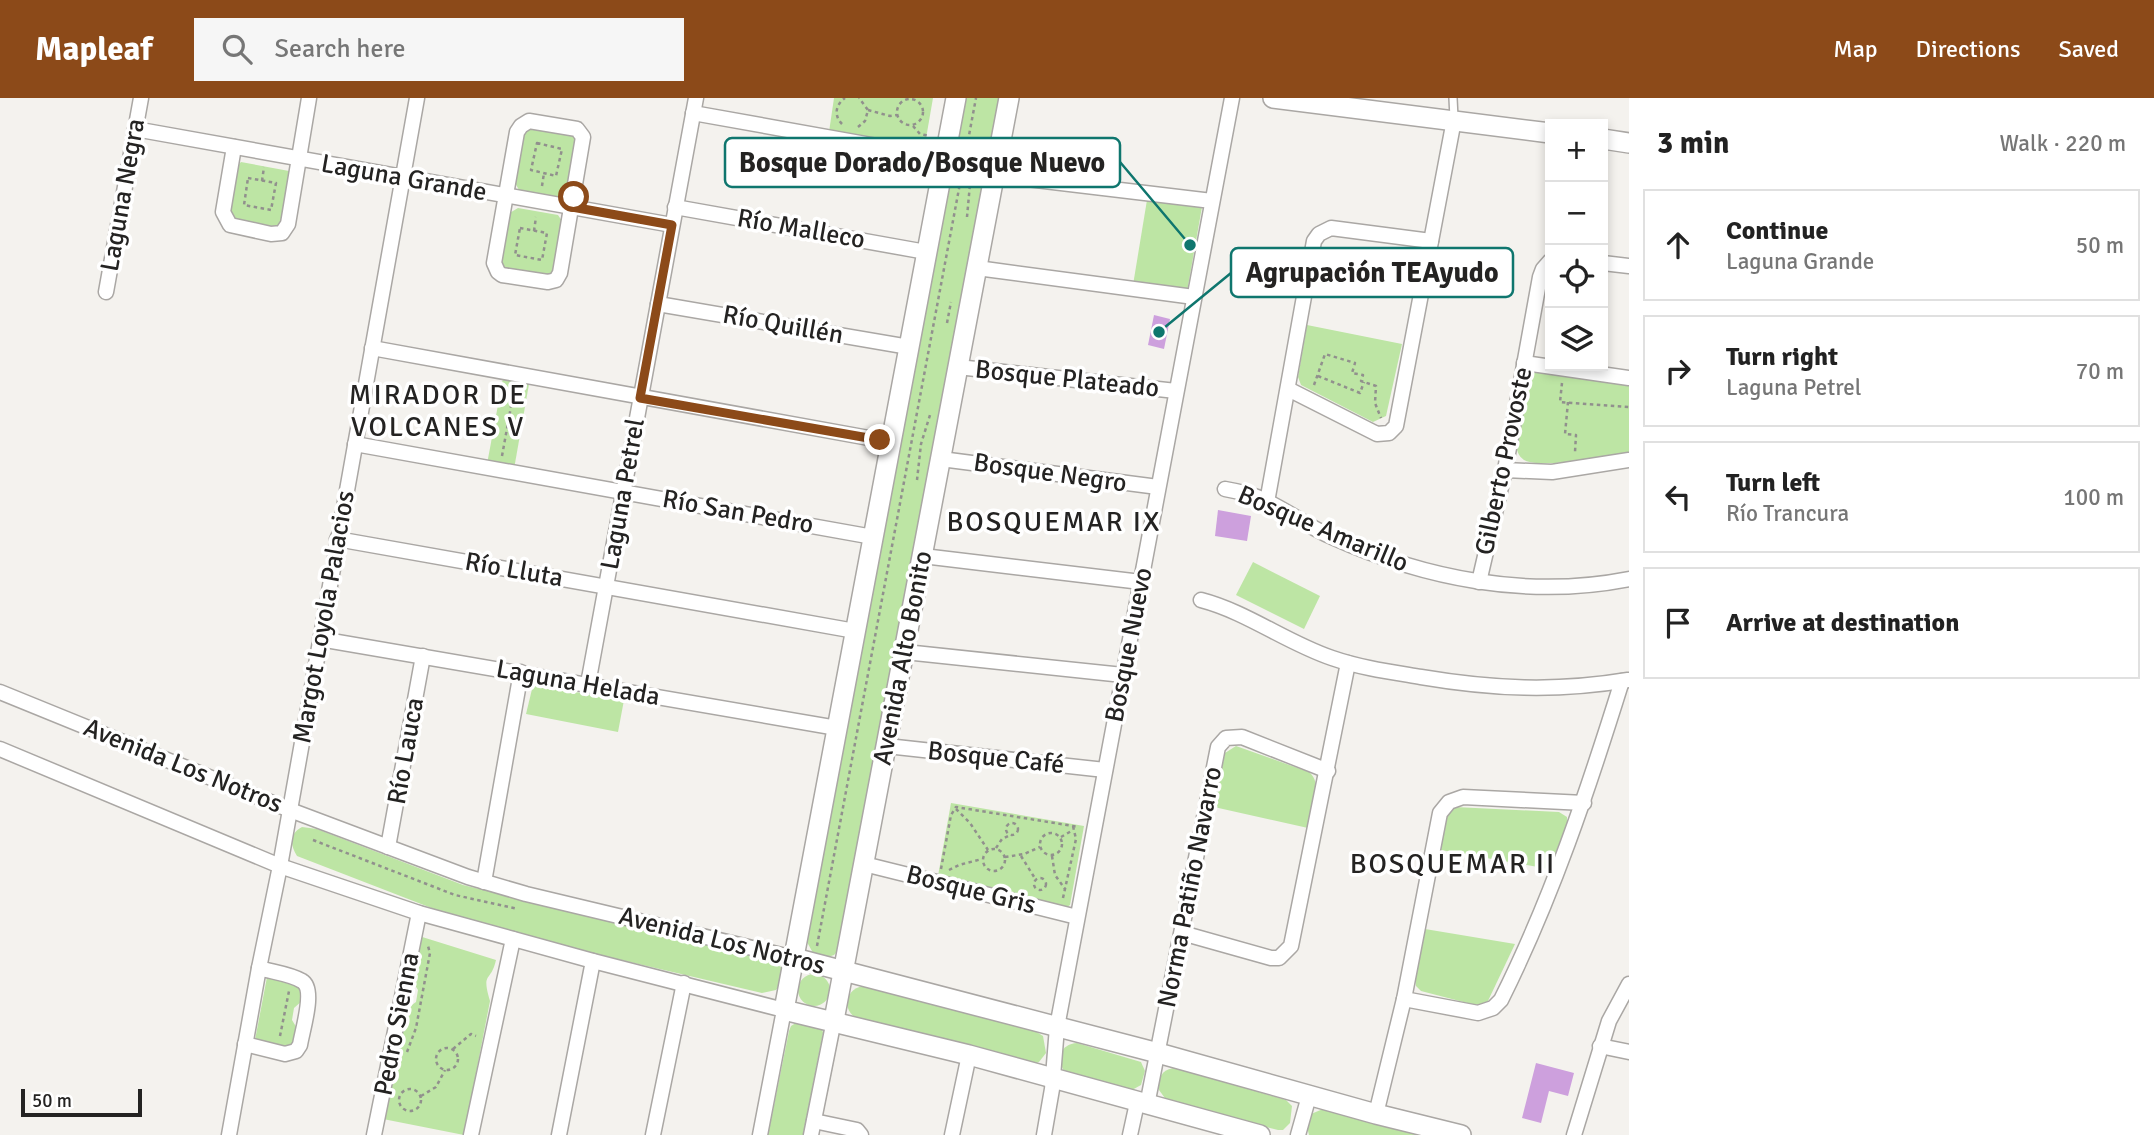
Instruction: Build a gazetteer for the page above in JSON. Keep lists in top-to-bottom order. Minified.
{"streets":{"street":["Laguna Grande","Laguna Negra","Río Malleco","Río Quillén","Bosque Plateado","Gilberto Provoste","Bosque Negro","Laguna Petrel","Río San Pedro","Bosque Amarillo","Río Lluta","Margot Loyola Palacios","Bosque Nuevo","Avenida Alto Bonito","Laguna Helada","Río Lauca","Bosque Café","Avenida Los Notros","Norma Patiño Navarro","Bosque Gris","Pedro Sienna"]},"crossings":[["Laguna Grande","Laguna Negra"],["Laguna Grande","Laguna Petrel"],["Laguna Grande","Margot Loyola Palacios"],["Río Malleco","Laguna Petrel"],["Río Malleco","Avenida Alto Bonito"],["Río Quillén","Laguna Petrel"],["Río Quillén","Avenida Alto Bonito"],["Bosque Plateado","Bosque Nuevo"],["Bosque Plateado","Avenida Alto Bonito"],["Gilberto Provoste","Bosque Amarillo"],["Bosque Negro","Bosque Nuevo"],["Bosque Negro","Avenida Alto Bonito"],["Laguna Petrel","Río San Pedro"],["Laguna Petrel","Río Lluta"],["Laguna Petrel","Laguna Helada"],["Río San Pedro","Margot Loyola Palacios"],["Río San Pedro","Avenida Alto Bonito"],["Río Lluta","Margot Loyola Palacios"],["Río Lluta","Avenida Alto Bonito"],["Margot Loyola Palacios","Laguna Helada"],["Margot Loyola Palacios","Avenida Los Notros"],["Bosque Nuevo","Bosque Café"],["Bosque Nuevo","Avenida Los Notros"],["Bosque Nuevo","Bosque Gris"],["Avenida Alto Bonito","Laguna Helada"],["Avenida Alto Bonito","Bosque Café"],["Avenida Alto Bonito","Avenida Los Notros"],["Avenida Alto Bonito","Bosque Gris"],["Laguna Helada","Río Lauca"],["Río Lauca","Avenida Los Notros"],["Avenida Los Notros","Norma Patiño Navarro"],["Avenida Los Notros","Pedro Sienna"]],"districts":["MIRADOR DE VOLCANES V","BOSQUEMAR IX","BOSQUEMAR II"],"places":["Bosque Dorado/Bosque Nuevo","Agrupación TEAyudo"],"scale_bar":"50 m","page":{"header":"Mapleaf","search":"Search here","nav":["Map","Directions","Saved"],"heading":["3 min","Walk · 220 m"],"map_buttons":["+","−"],"list":[["Continue","Laguna Grande","50 m"],["Turn right","Laguna Petrel","70 m"],["Turn left","Río Trancura","100 m"],"Arrive at destination"],"scale":"50 m"}}
